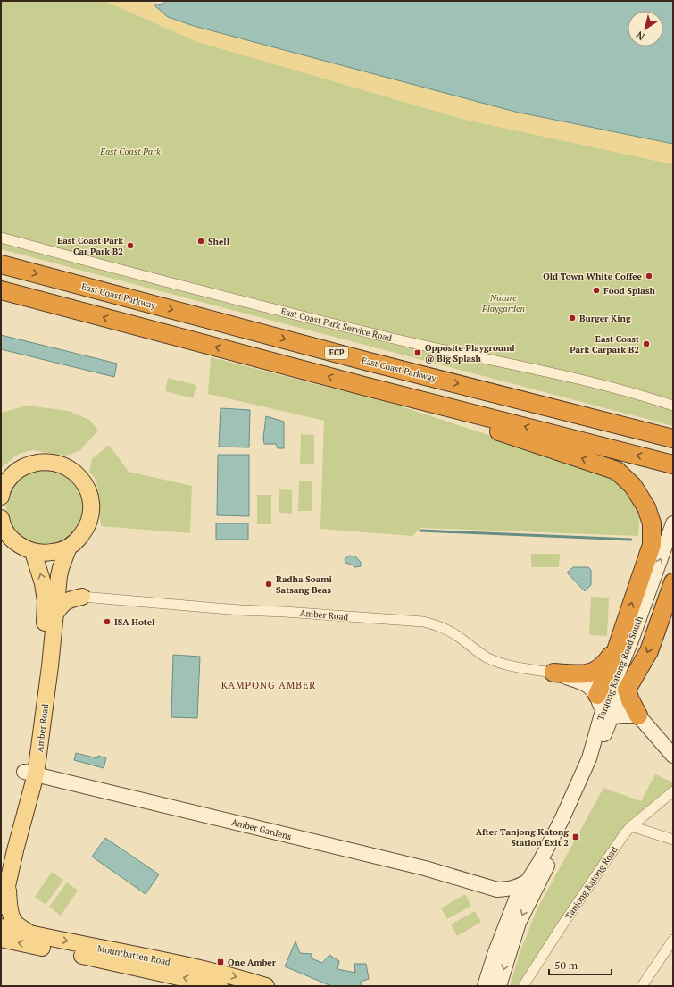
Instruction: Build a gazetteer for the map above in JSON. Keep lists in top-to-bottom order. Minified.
{"streets":{"highway":["East Coast Parkway","ECP"],"main road":["Amber Road","Tanjong Katong Road South","Amber Gardens","Mountbatten Road"],"street":["East Coast Park Service Road","Tanjong Katong Road"]},"crossings":[["Amber Road","Amber Gardens"]],"districts":["KAMPONG AMBER"],"parks":["East Coast Park","Nature Playgarden"],"places":{"other":["Shell","East Coast Park Car Park B2","Old Town White Coffee","Food Splash","Burger King","East Coast Park Carpark B2","Radha Soami Satsang Beas","ISA Hotel"],"transit":["Opposite Playground @ Big Splash","After Tanjong Katong Station Exit 2","One Amber"]},"scale_bar":"50 m","north":"bottom left"}
